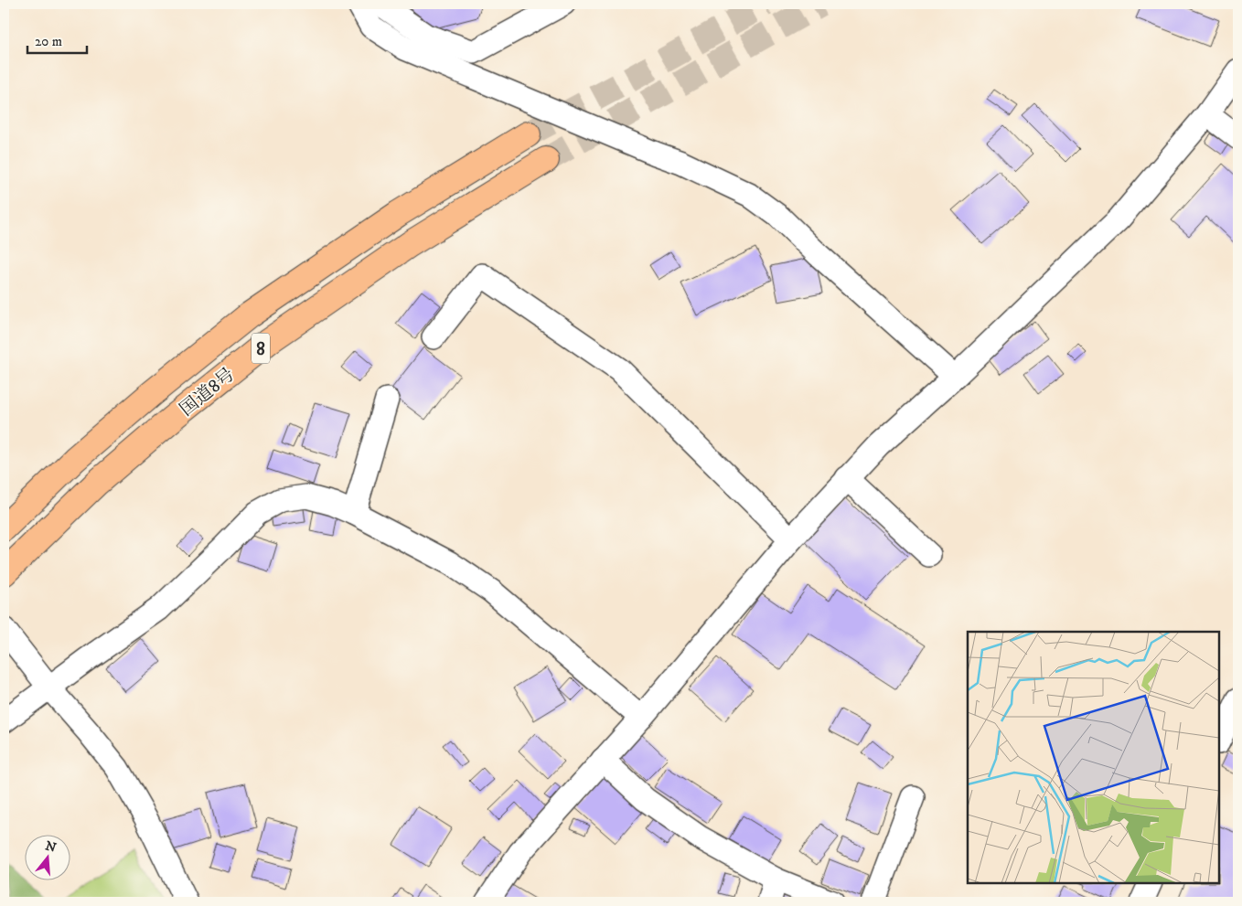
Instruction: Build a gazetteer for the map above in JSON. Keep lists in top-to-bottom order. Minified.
{"streets":{"highway":["8","国道8号"]},"scale_bar":"20 m","north":"top"}
